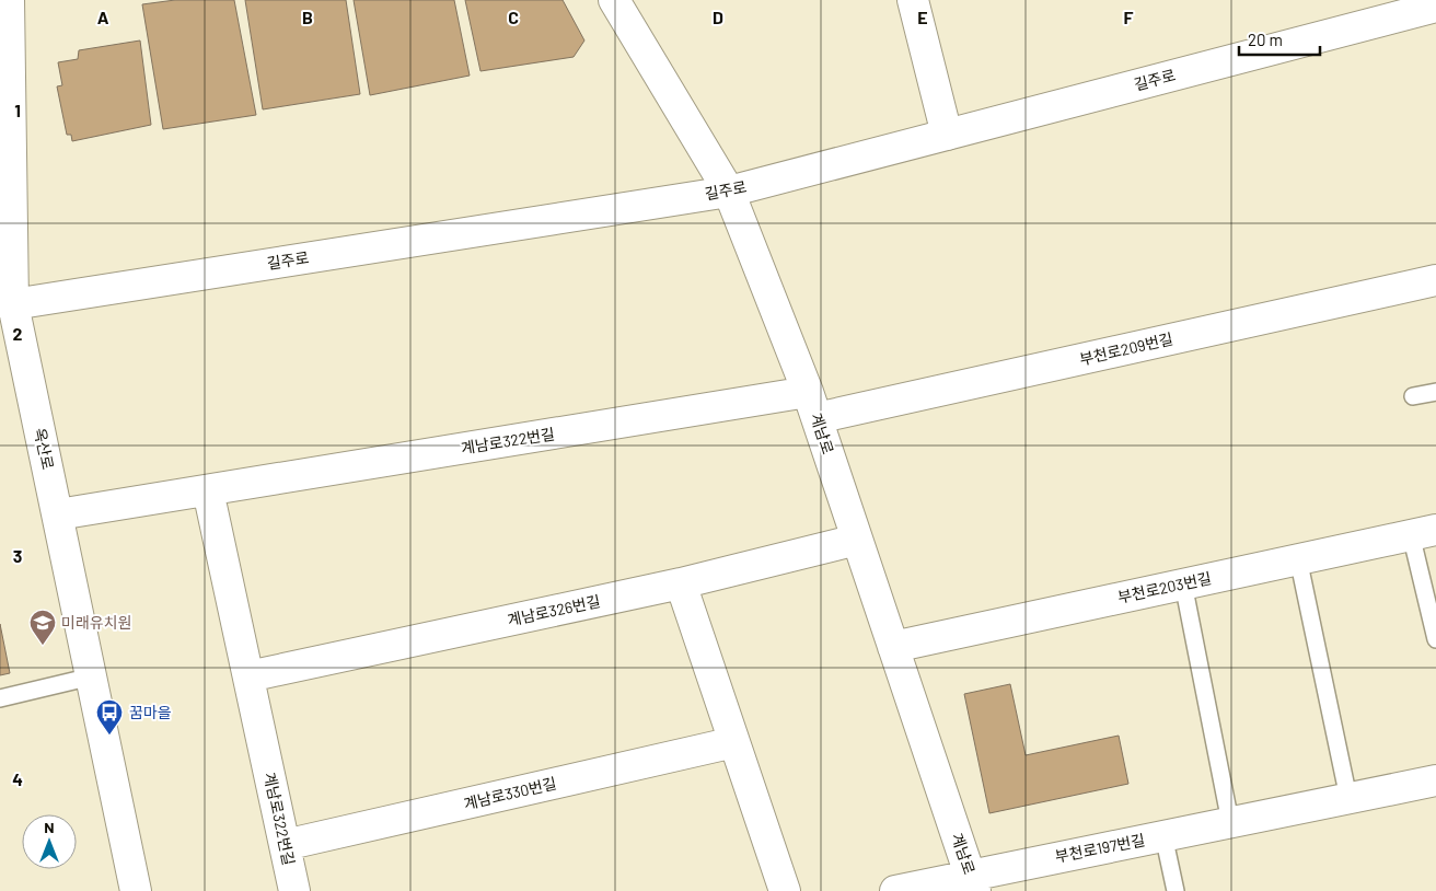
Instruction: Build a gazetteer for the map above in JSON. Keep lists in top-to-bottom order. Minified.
{"streets":{"street":["길주로","부천로209번길","계남로","계남로322번길","옥산로","부천로203번길","계남로326번길","계남로330번길","부천로197번길"]},"crossings":[["길주로","계남로"],["길주로","옥산로"],["부천로209번길","계남로"],["부천로209번길","계남로322번길"],["계남로","계남로322번길"],["계남로","부천로203번길"],["계남로","계남로326번길"],["계남로","부천로197번길"],["계남로322번길","옥산로"],["계남로322번길","계남로326번길"],["계남로322번길","계남로330번길"]],"places":{"school or university":["미래유치원"],"bus stop":["꿈마을"]},"scale_bar":"20 m","north":"top","grid":{"columns":["A","B","C","D","E","F"],"rows":["1","2","3","4"]}}
